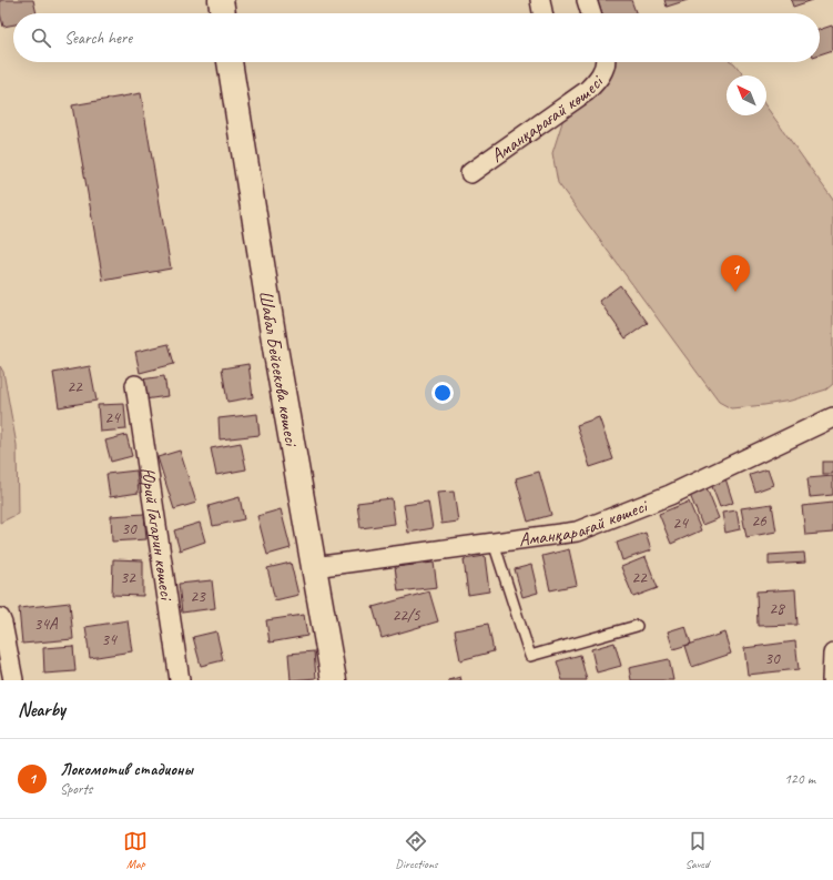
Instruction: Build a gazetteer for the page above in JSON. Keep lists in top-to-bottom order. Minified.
{"streets":{"main road":["Шабал Бейсекова көшесі"],"street":["Аманқарағай көшесі","Юрий Гагарин көшесі"]},"crossings":[["Аманқарағай көшесі","Шабал Бейсекова көшесі"]],"house_numbers":["22","24","26","24","30","32","22","23","28","22/5","34А","34","30"],"north":"top left","page":{"search":"Search here","pins":"1","heading":"Nearby","list":[{"mark":"1","name":"Локомотив стадионы","note":"Sports","value":"120 m"}],"nav":["Map","Directions","Saved"]}}
